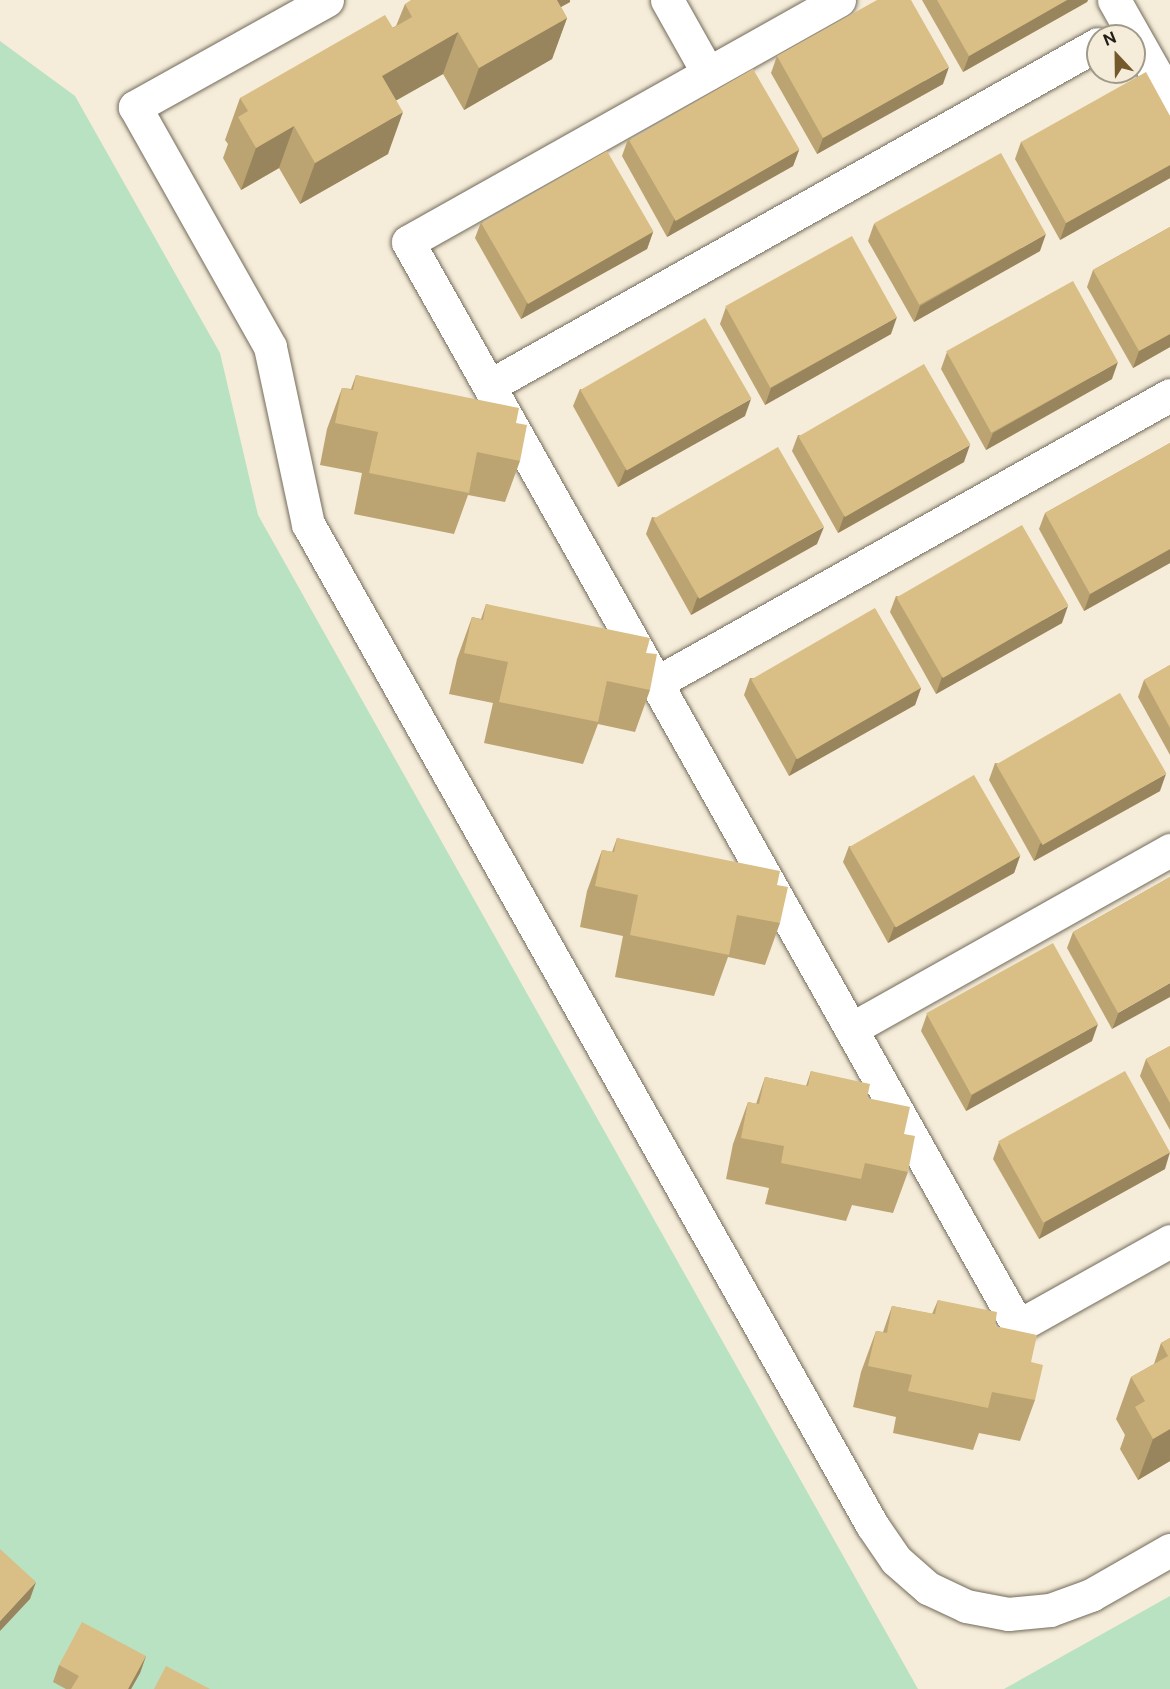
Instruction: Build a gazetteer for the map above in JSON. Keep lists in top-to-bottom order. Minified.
{"north":"top"}
